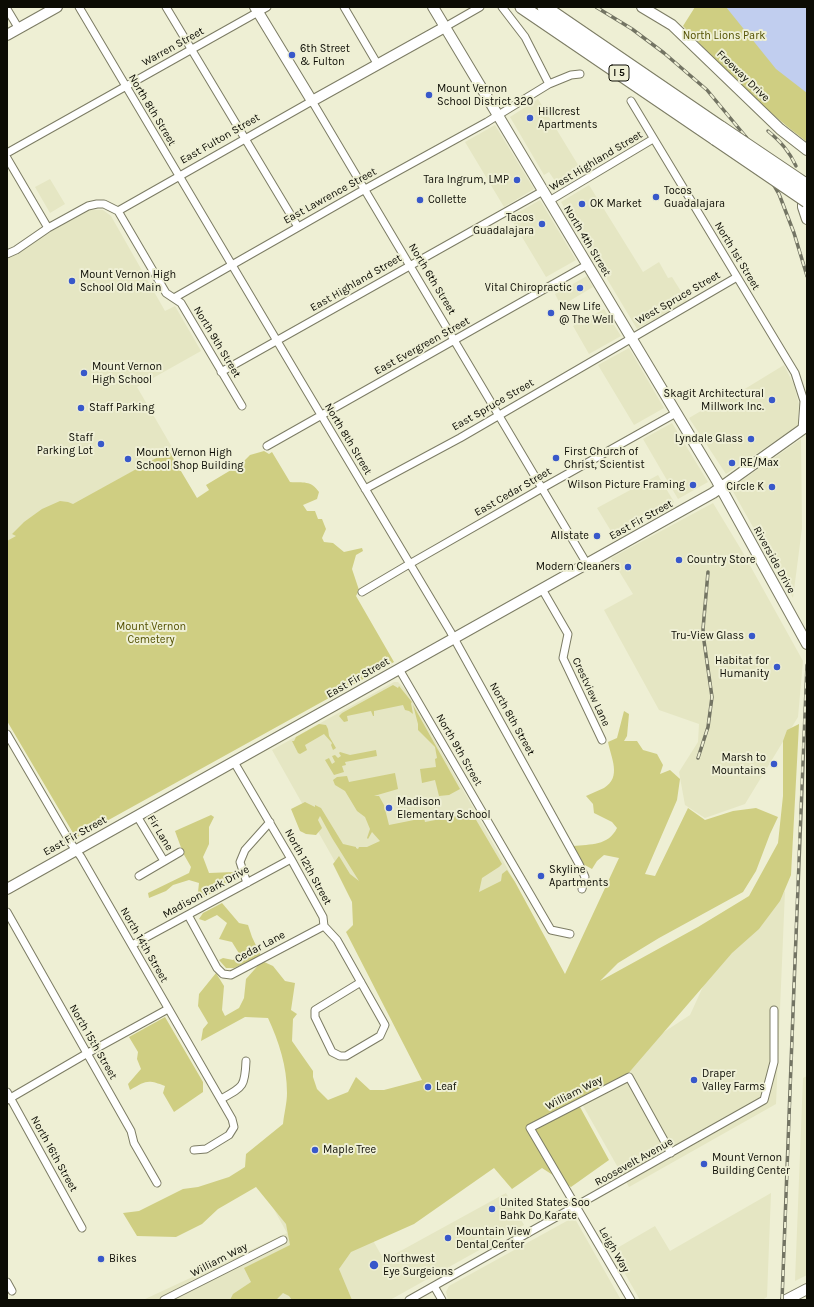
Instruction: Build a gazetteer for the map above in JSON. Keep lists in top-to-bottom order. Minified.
{"streets":{"highway":["I 5"],"street":["Warren Street","Freeway Drive","North 8th Street","East Fulton Street","West Highland Street","East Lawrence Street","North 4th Street","North 1st Street","North 6th Street","East Highland Street","West Spruce Street","North 9th Street","East Evergreen Street","East Spruce Street","East Cedar Street","East Fir Street","Riverside Drive","Crestview Lane","Fir Lane","North 12th Street","Madison Park Drive","North 14th Street","Cedar Lane","North 15th Street","William Way","North 16th Street","Roosevelt Avenue","Leigh Way"]},"crossings":[["Warren Street","North 8th Street"],["Warren Street","North 6th Street"],["North 8th Street","East Fulton Street"],["North 8th Street","East Lawrence Street"],["North 8th Street","East Highland Street"],["North 8th Street","East Evergreen Street"],["North 8th Street","East Spruce Street"],["North 8th Street","East Cedar Street"],["North 8th Street","East Fir Street"],["East Fulton Street","North 4th Street"],["East Fulton Street","North 6th Street"],["East Fulton Street","North 9th Street"],["West Highland Street","North 4th Street"],["West Highland Street","North 1st Street"],["East Lawrence Street","North 4th Street"],["East Lawrence Street","North 6th Street"],["East Lawrence Street","North 9th Street"],["North 4th Street","East Highland Street"],["North 4th Street","West Spruce Street"],["North 4th Street","East Evergreen Street"],["North 4th Street","East Spruce Street"],["North 4th Street","East Cedar Street"],["North 4th Street","East Fir Street"],["North 4th Street","Riverside Drive"],["North 1st Street","West Spruce Street"],["North 1st Street","East Fir Street"],["North 6th Street","East Highland Street"],["North 6th Street","East Evergreen Street"],["North 6th Street","East Spruce Street"],["North 6th Street","East Cedar Street"],["North 6th Street","East Fir Street"],["East Highland Street","North 9th Street"],["West Spruce Street","East Spruce Street"],["North 9th Street","East Fir Street"],["East Fir Street","Riverside Drive"],["East Fir Street","Crestview Lane"],["East Fir Street","Fir Lane"],["East Fir Street","North 12th Street"],["East Fir Street","North 14th Street"],["North 12th Street","Madison Park Drive"],["North 12th Street","Cedar Lane"],["Madison Park Drive","North 14th Street"],["Madison Park Drive","Cedar Lane"],["William Way","Roosevelt Avenue"],["William Way","Leigh Way"],["Roosevelt Avenue","Leigh Way"]],"parks":["North Lions Park","Mount Vernon Cemetery"],"places":["6th Street & Fulton","Mount Vernon School District 320","Hillcrest Apartments","Tara Ingrum, LMP","Tocos Guadalajara","Collette","OK Market","Tacos Guadalajara","Mount Vernon High School Old Main","Vital Chiropractic","New Life @ The Well","Mount Vernon High School","Skagit Architectural Millwork Inc.","Staff Parking","Lyndale Glass","Staff Parking Lot","First Church of Christ, Scientist","Mount Vernon High School Shop Building","RE/Max","Wilson Picture Framing","Circle K","Allstate","Country Store","Modern Cleaners","Tru-View Glass","Habitat for Humanity","Marsh to Mountains","Madison Elementary School","Skyline Apartments","Draper Valley Farms","Leaf","Maple Tree","Mount Vernon Building Center","United States Soo Bahk Do Karate","Mountain View Dental Center","Bikes","Northwest Eye Surgeions"]}
